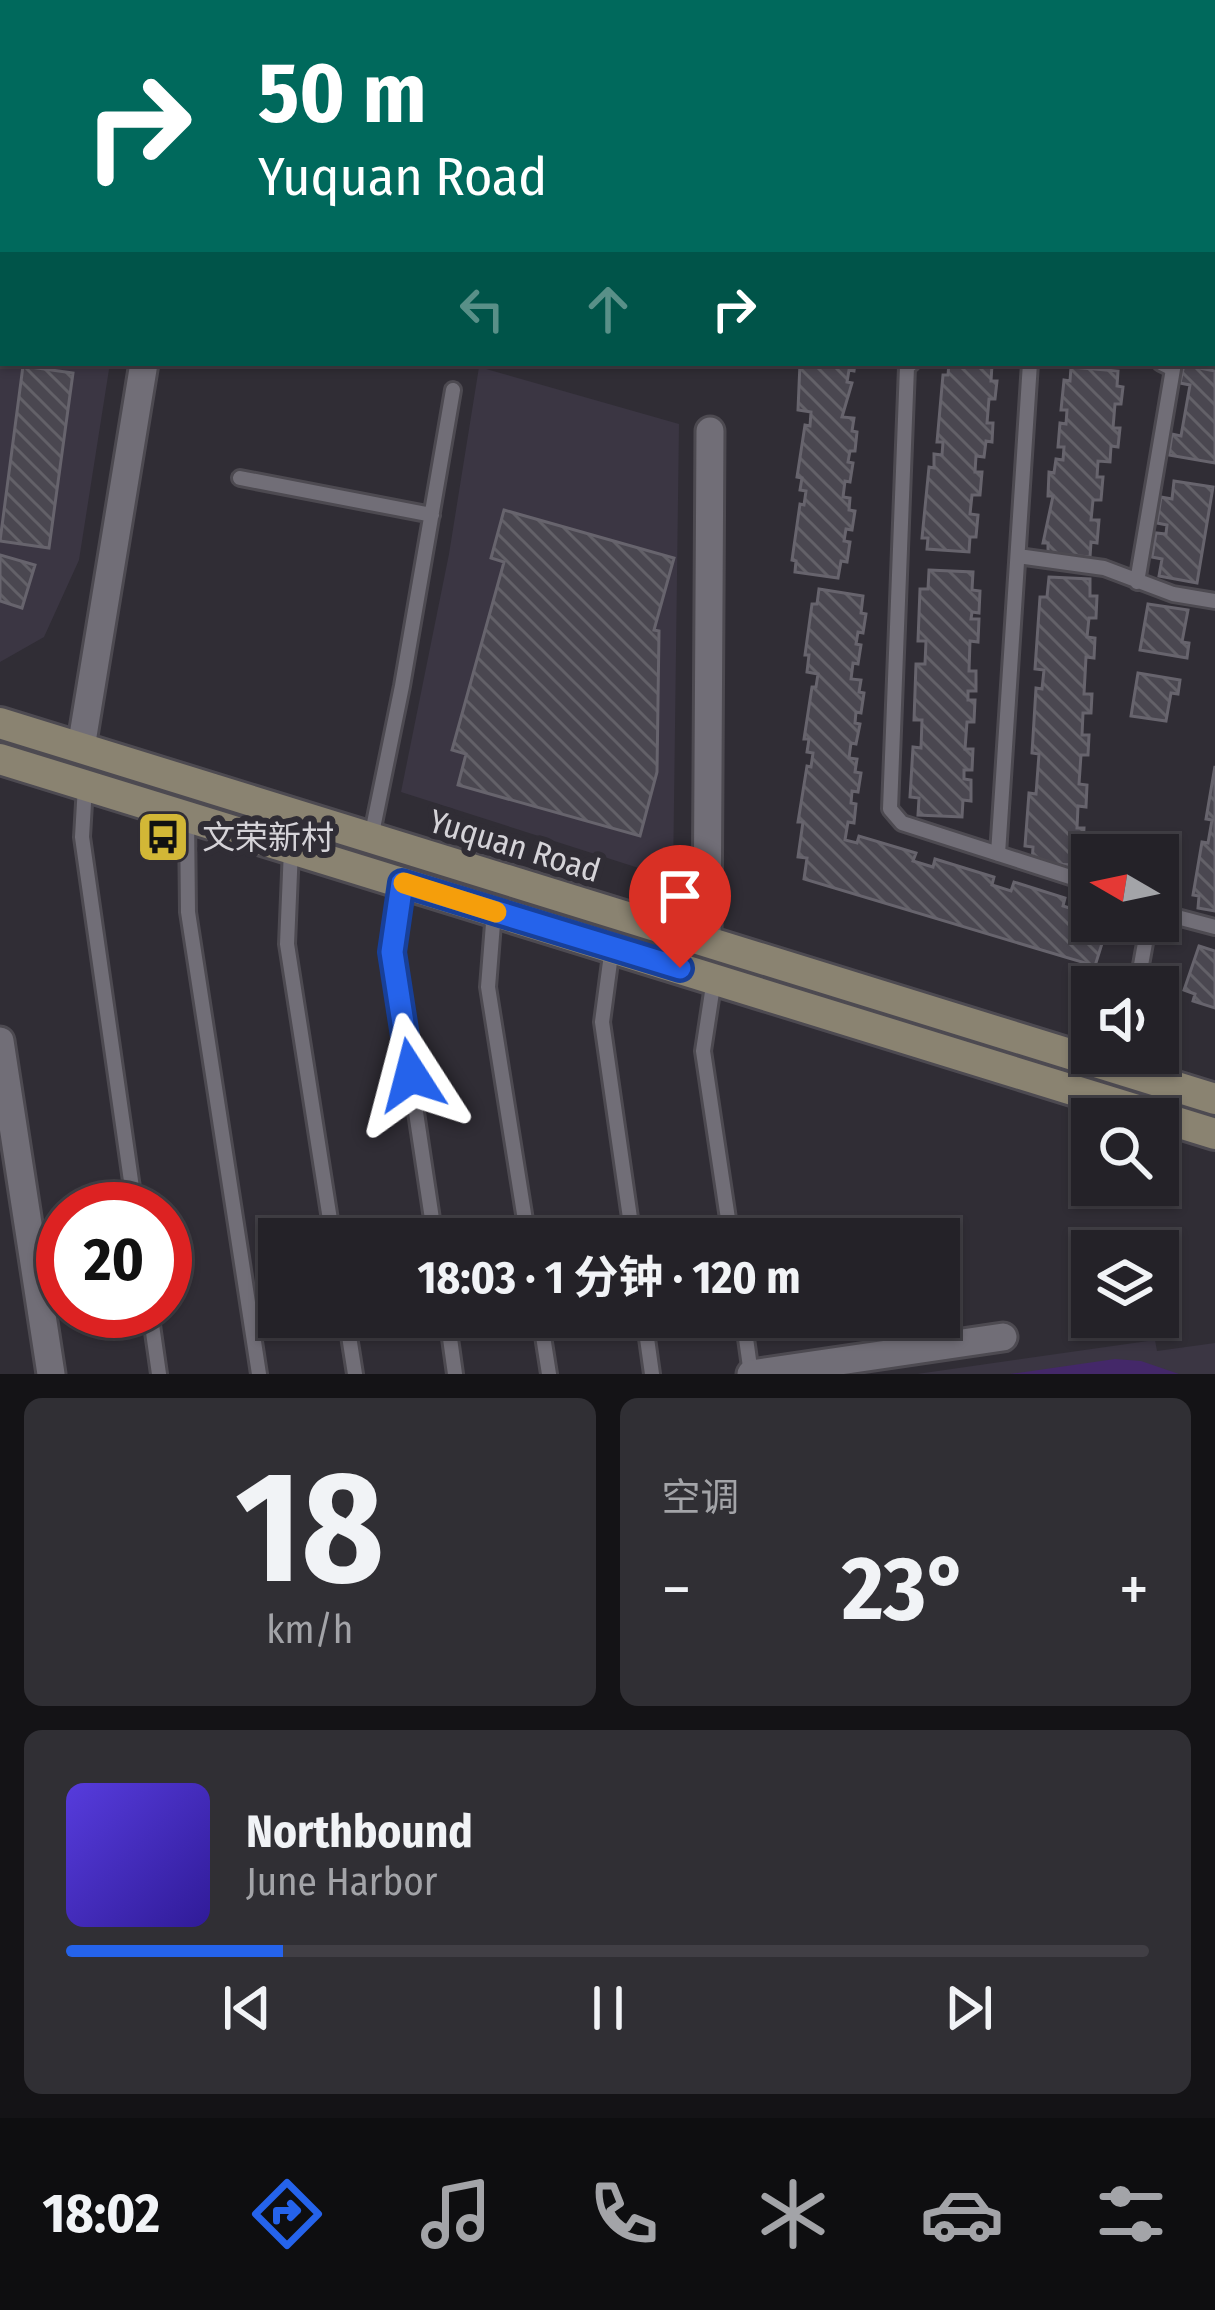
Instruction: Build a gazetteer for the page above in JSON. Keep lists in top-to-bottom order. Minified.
{"streets":{"main road":["Yuquan Road"]},"places":{"bus stop":["文荣新村"]},"north":"left","page":{"turn":["50 m","Yuquan Road"],"limit":"20","trip":"18:03 · 1 分钟 · 120 m","tile":[["18","km/h"],"空调"],"heat":["−","23°","+"],"song":["Northbound","June Harbor"],"tabs":"18:02"}}
